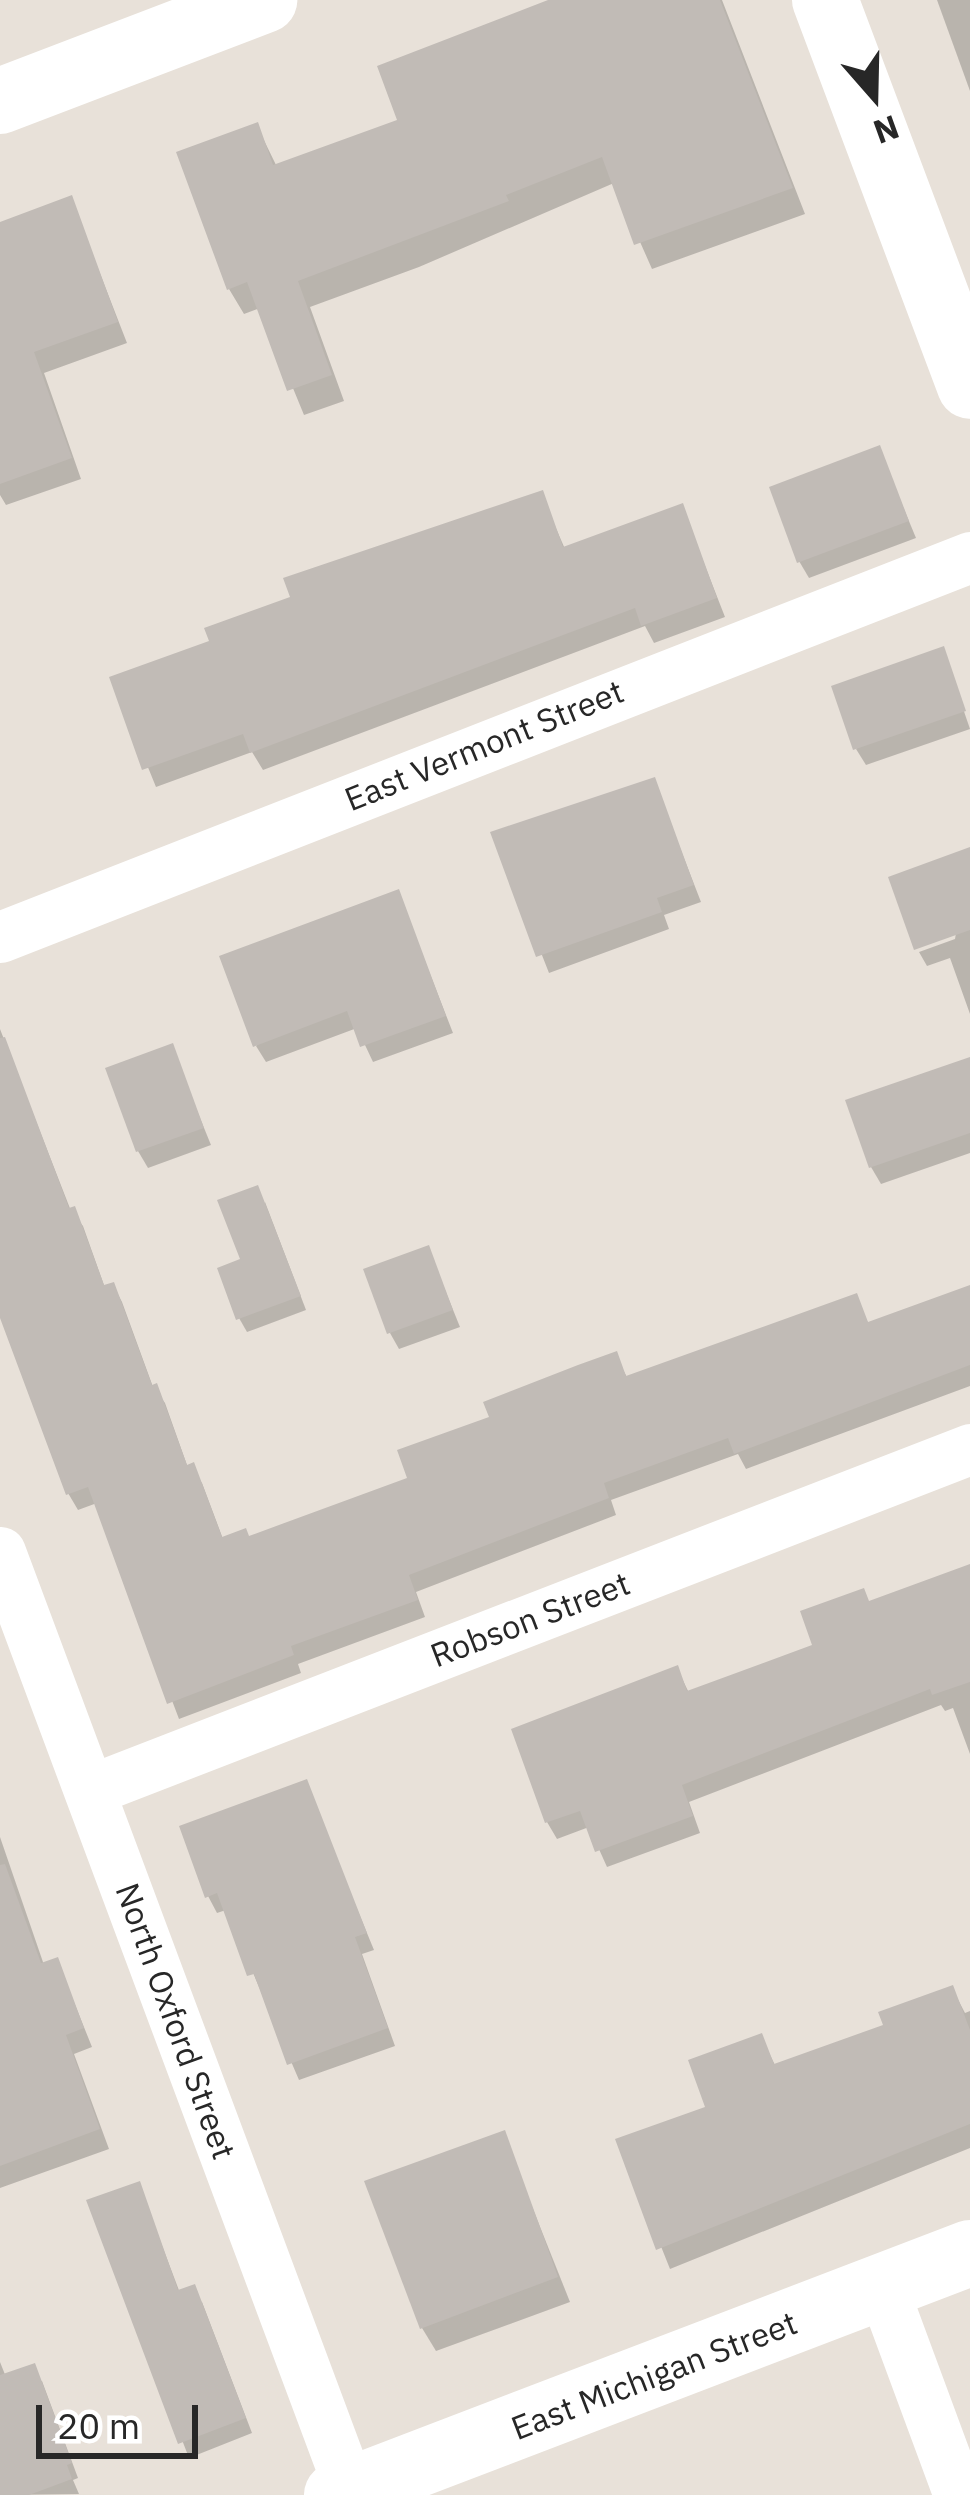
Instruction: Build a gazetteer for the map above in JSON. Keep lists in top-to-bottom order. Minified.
{"streets":{"main road":["East Michigan Street"],"street":["East Vermont Street","Robson Street","North Oxford Street"]},"crossings":[["Robson Street","North Oxford Street"],["North Oxford Street","East Michigan Street"]],"scale_bar":"20 m","north":"bottom"}
